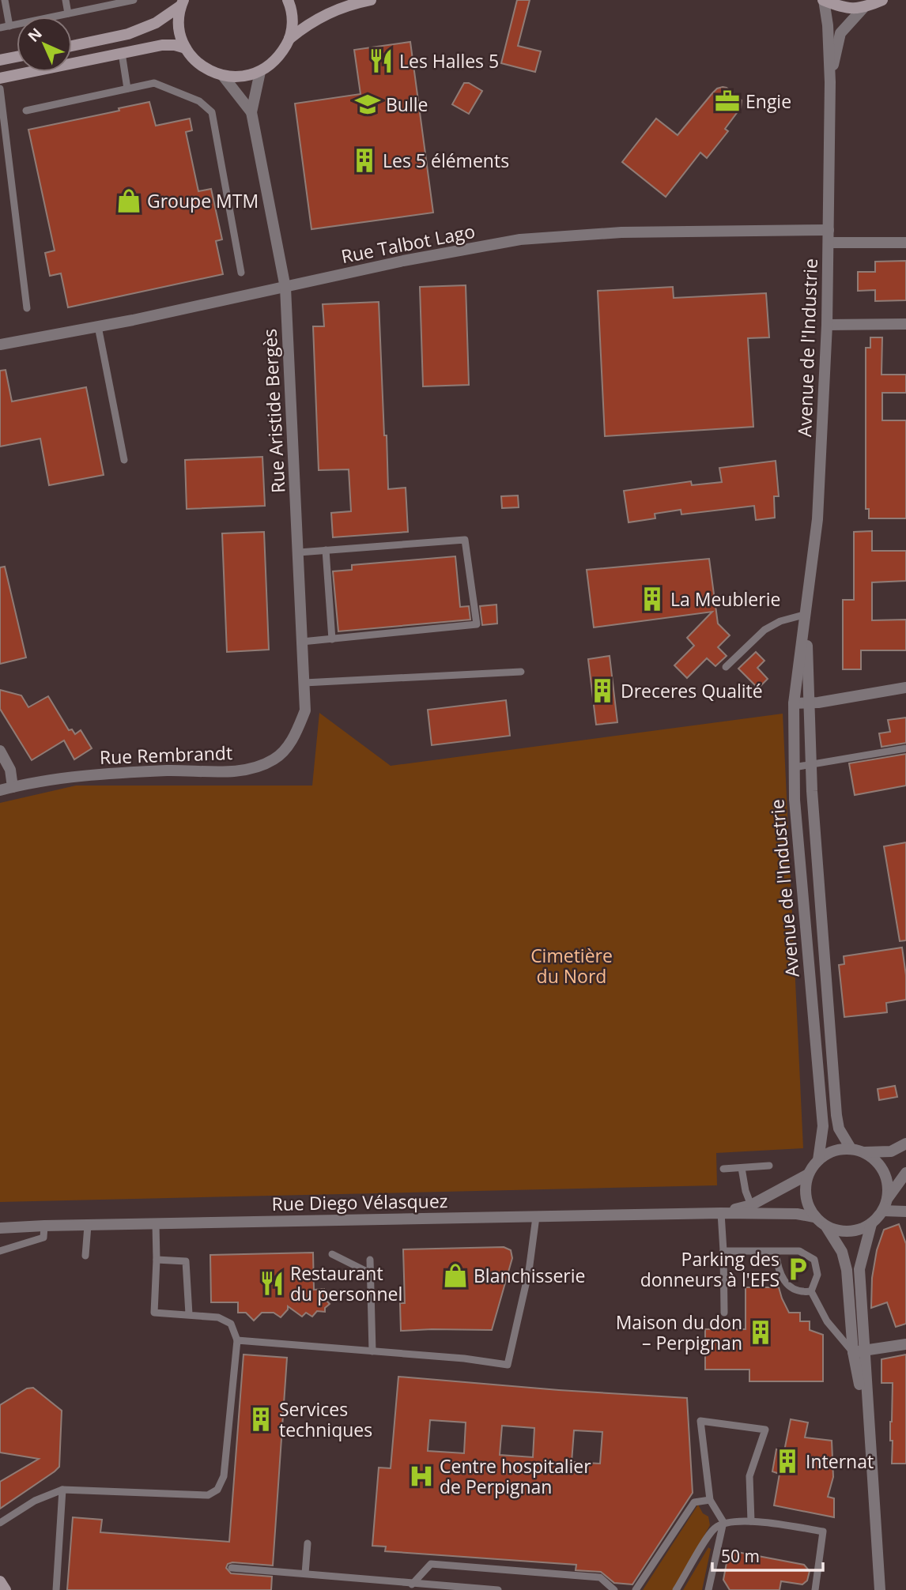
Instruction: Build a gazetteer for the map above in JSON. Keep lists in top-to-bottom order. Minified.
{"streets":{"street":["Rue Talbot Lago","Avenue de l'Industrie","Rue Aristide Bergès","Rue Rembrandt","Rue Diego Vélasquez"]},"crossings":[["Rue Talbot Lago","Avenue de l'Industrie"],["Rue Talbot Lago","Rue Aristide Bergès"],["Avenue de l'Industrie","Rue Diego Vélasquez"],["Rue Aristide Bergès","Rue Rembrandt"]],"parks":["Cimetière du Nord"],"places":{"restaurant":["Les Halles 5","Restaurant du personnel"],"office":["Engie"],"school or university":["Bulle"],"building":["Les 5 éléments","La Meublerie","Dreceres Qualité","Maison du don – Perpignan","Services techniques","Internat"],"shop":["Groupe MTM","Blanchisserie"],"parking":["Parking des donneurs à l'EFS"],"hospital":["Centre hospitalier de Perpignan"]},"scale_bar":"50 m","north":"top left"}
